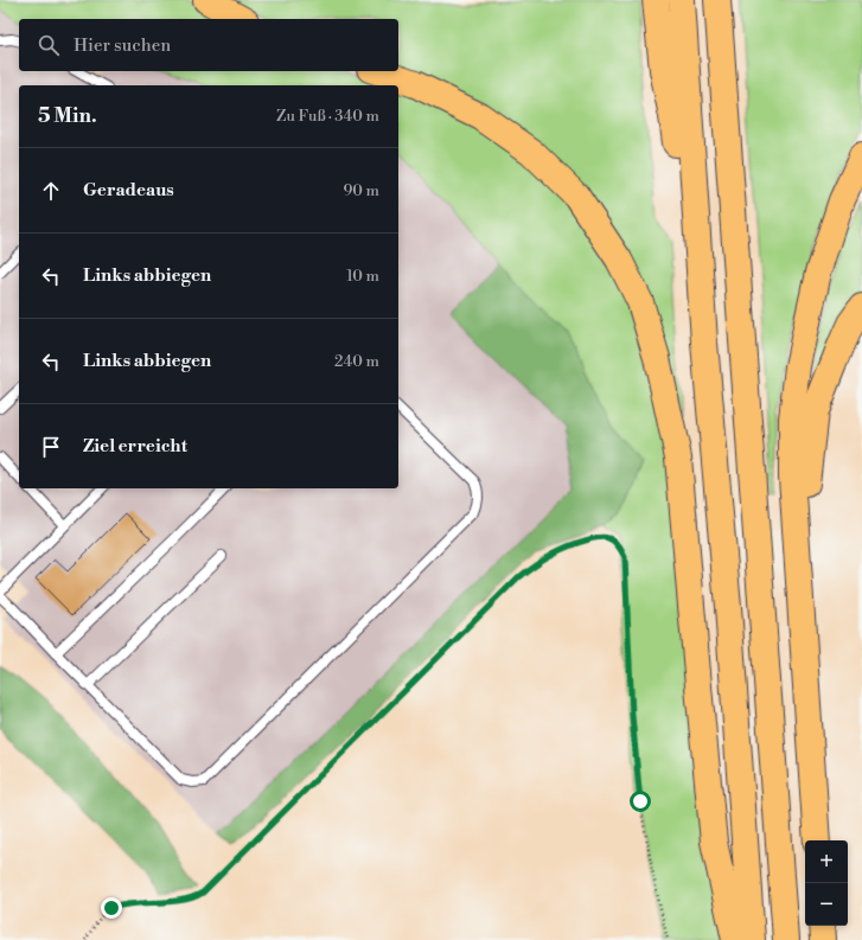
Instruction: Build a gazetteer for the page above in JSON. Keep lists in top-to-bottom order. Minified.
{"page":{"search":"Hier suchen","heading":["5 Min.","Zu Fuß · 340 m"],"list":[["Geradeaus","90 m"],["Links abbiegen","10 m"],["Links abbiegen","240 m"],"Ziel erreicht"],"map_buttons":["+","−"]}}
